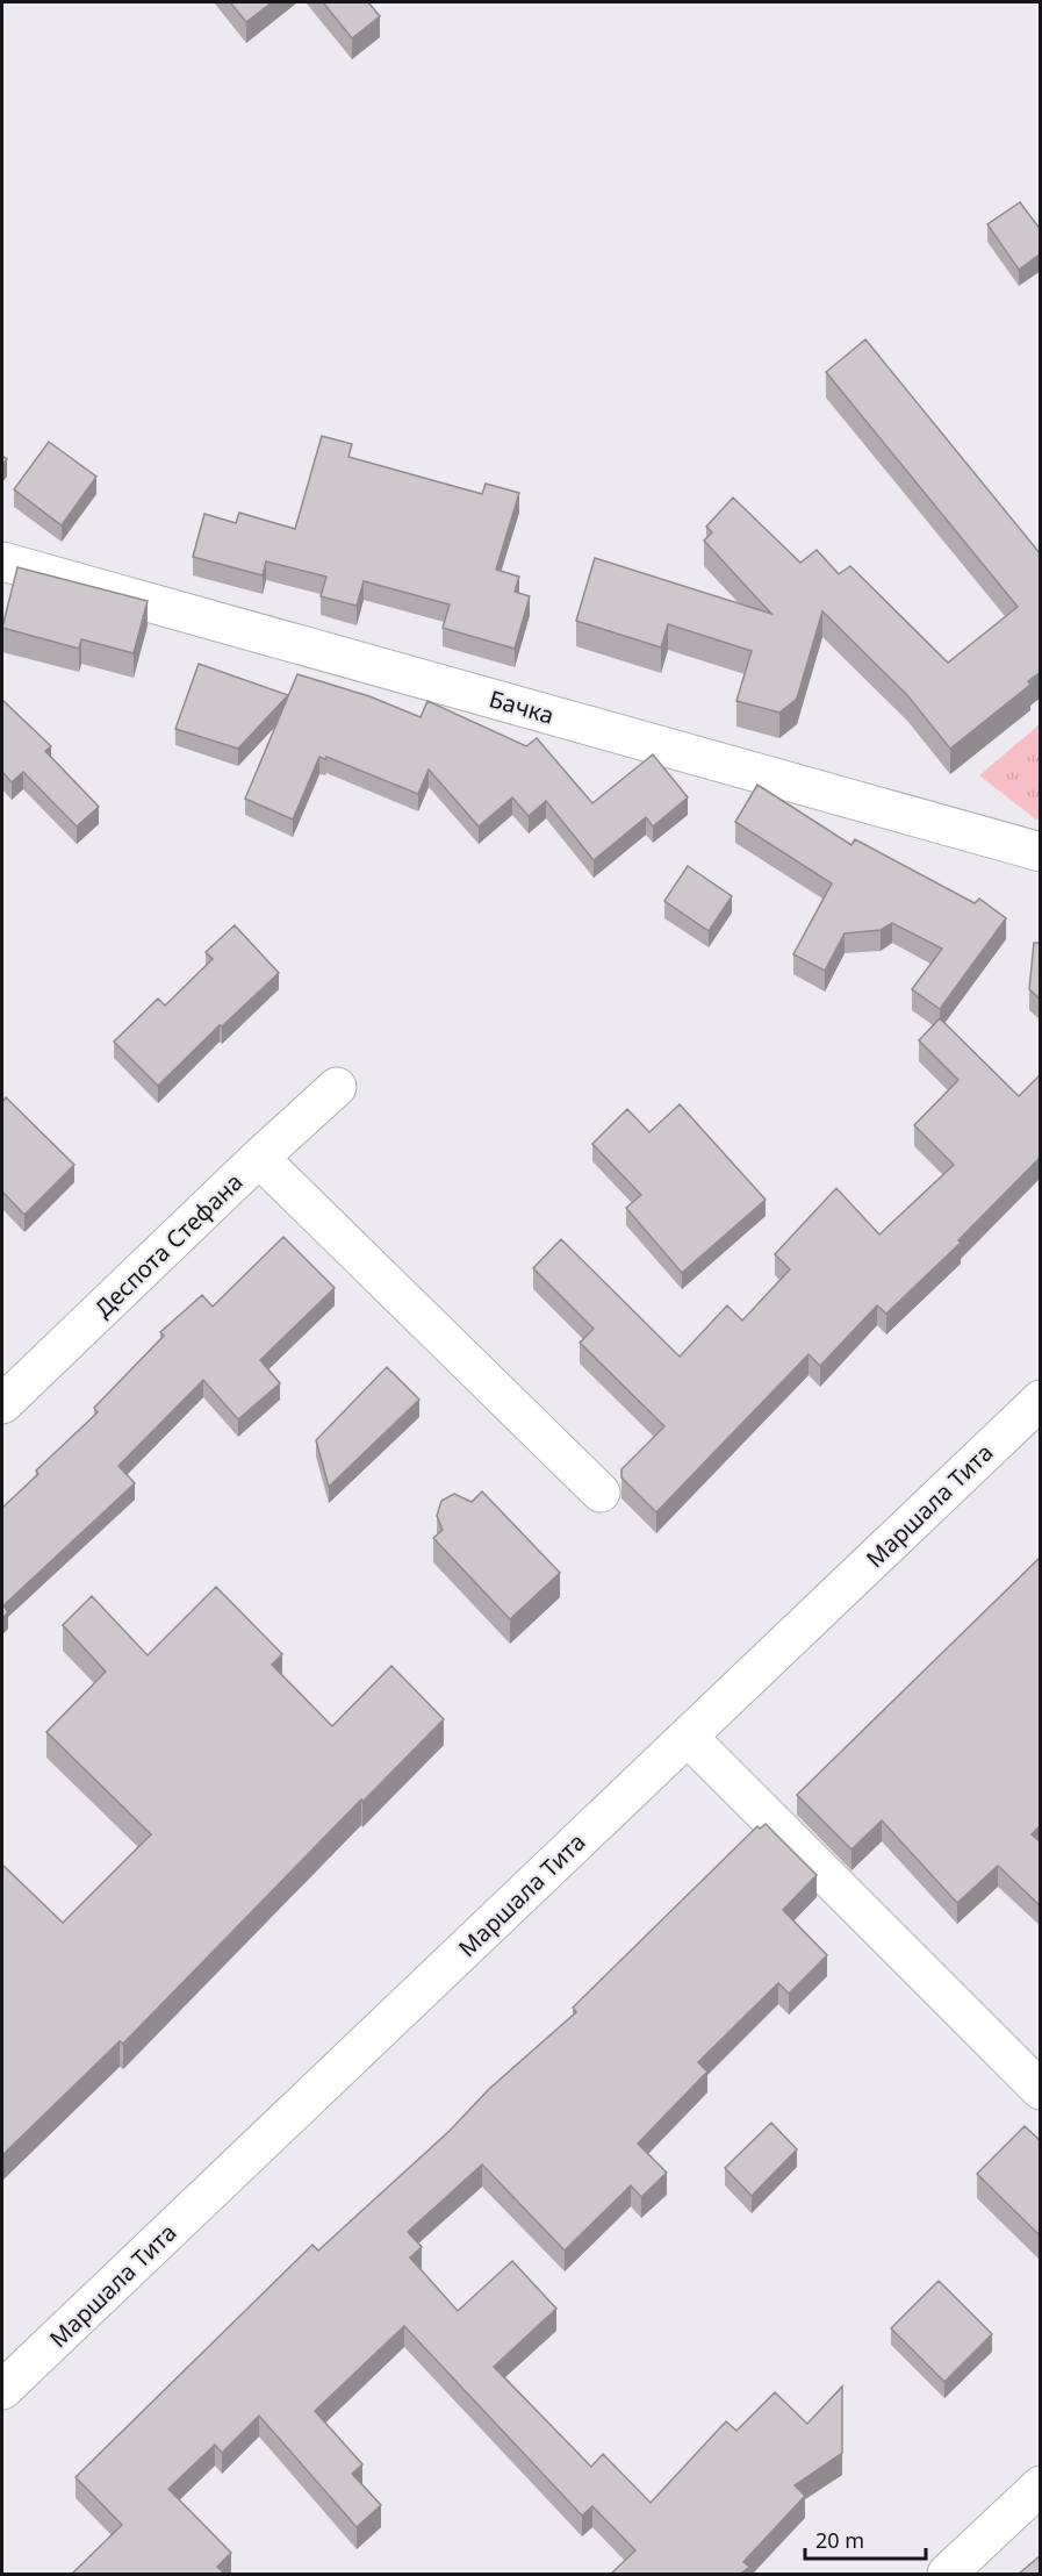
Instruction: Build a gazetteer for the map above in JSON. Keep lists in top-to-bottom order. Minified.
{"streets":{"street":["Бачка","Деспота Стефана","Маршала Тита"]},"scale_bar":"20 m"}
